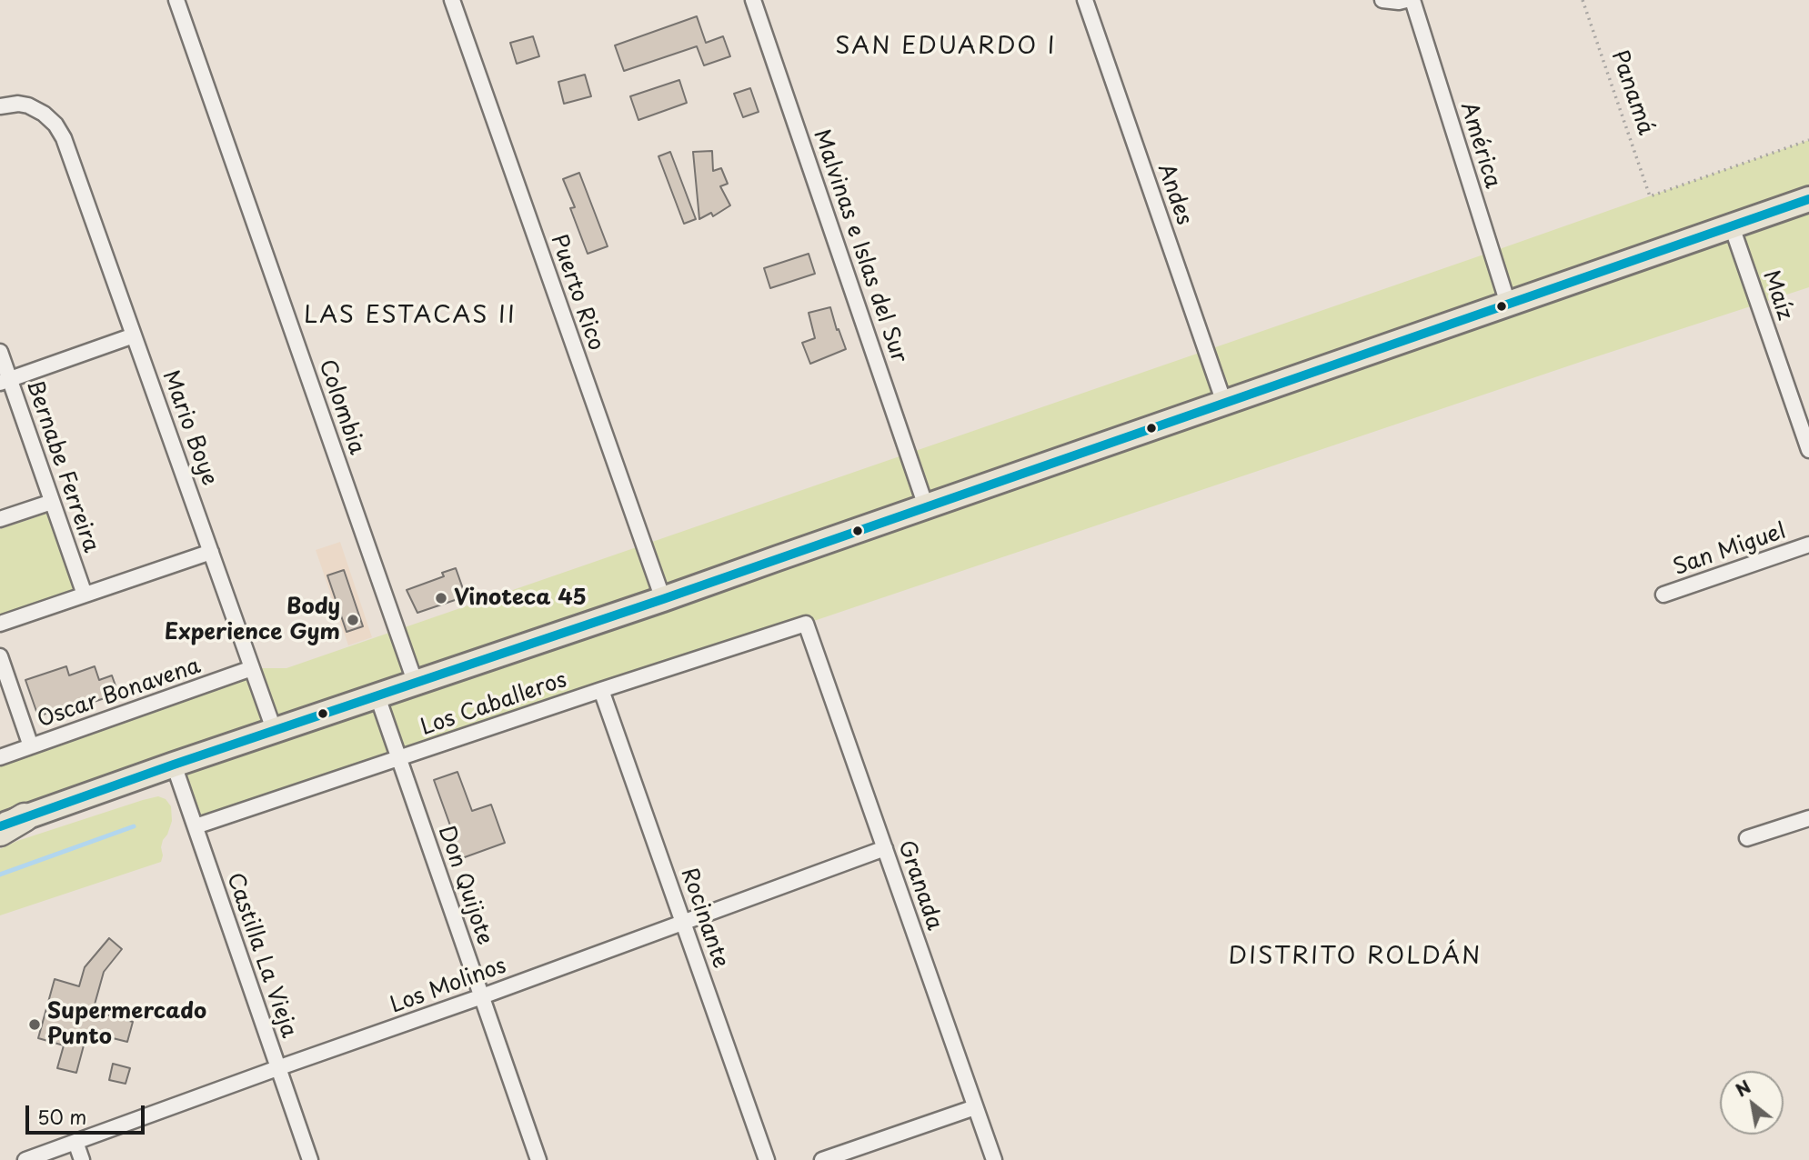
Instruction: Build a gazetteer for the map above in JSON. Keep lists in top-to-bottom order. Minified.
{"streets":{"street":["América","Andes","Malvinas e Islas del Sur","Puerto Rico","Maíz","Colombia","Mario Boye","Bernabe Ferreira","San Miguel","Oscar Bonavena","Los Caballeros","Don Quijote","Granada","Rocinante","Castilla La Vieja","Los Molinos"],"path":["Panamá"]},"crossings":[["Mario Boye","Oscar Bonavena"],["Los Caballeros","Don Quijote"],["Los Caballeros","Granada"],["Los Caballeros","Rocinante"],["Los Caballeros","Castilla La Vieja"],["Don Quijote","Los Molinos"],["Granada","Los Molinos"],["Rocinante","Los Molinos"],["Castilla La Vieja","Los Molinos"]],"districts":["SAN EDUARDO I","LAS ESTACAS II","DISTRITO ROLDÁN"],"places":["Vinoteca 45","Body Experience Gym","Supermercado Punto"],"scale_bar":"50 m","north":"top left"}
